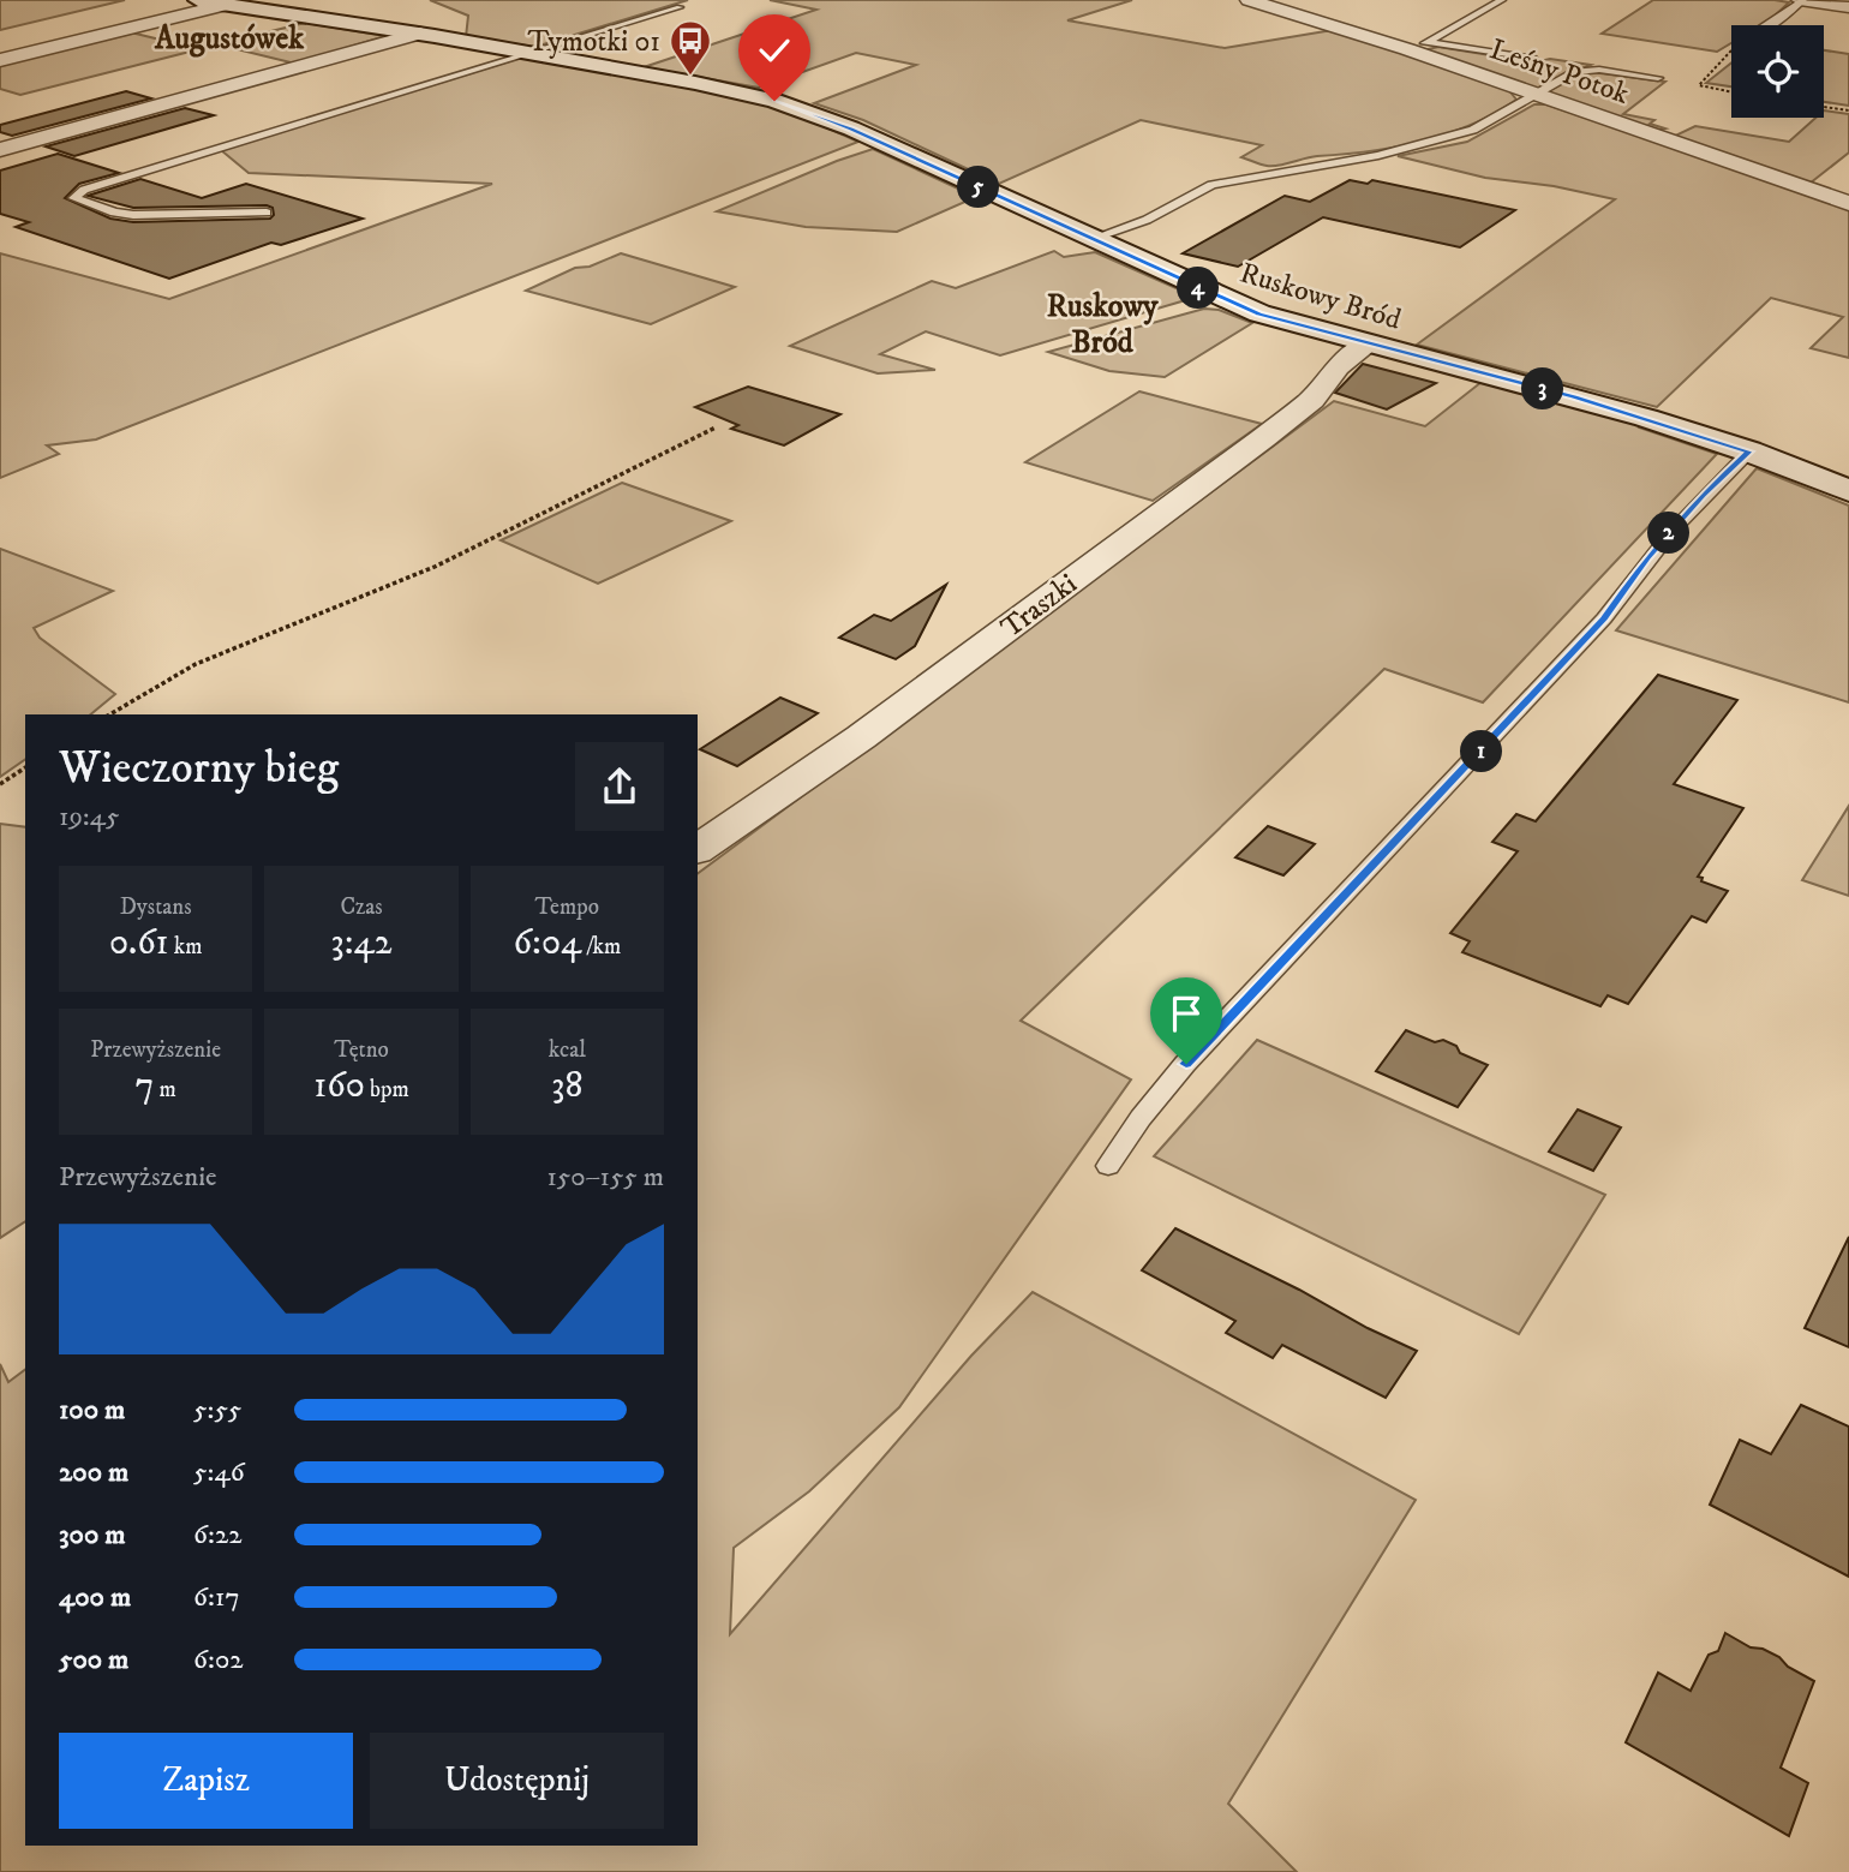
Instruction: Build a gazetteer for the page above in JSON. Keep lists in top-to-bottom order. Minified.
{"streets":{"street":["Leśny Potok","Ruskowy Bród","Traszki"]},"crossings":[["Ruskowy Bród","Traszki"]],"districts":["Augustówek","Ruskowy Bród"],"places":{"bus stop":["Tymotki 01"]},"page":{"pins":["5","4","3","2","1"],"heading":["Wieczorny bieg","19:45"],"stats":[["Dystans","0.61 km"],["Czas","3:42"],["Tempo","6:04 /km"],["Przewyższenie","7 m"],["Tętno","160 bpm"],["kcal","38"]],"chart":["Przewyższenie","150–155 m"],"list":[{"name":"100 m","note":"5:55"},{"name":"200 m","note":"5:46"},{"name":"300 m","note":"6:22"},{"name":"400 m","note":"6:17"},{"name":"500 m","note":"6:02"}],"buttons":["Zapisz","Udostępnij"]}}
